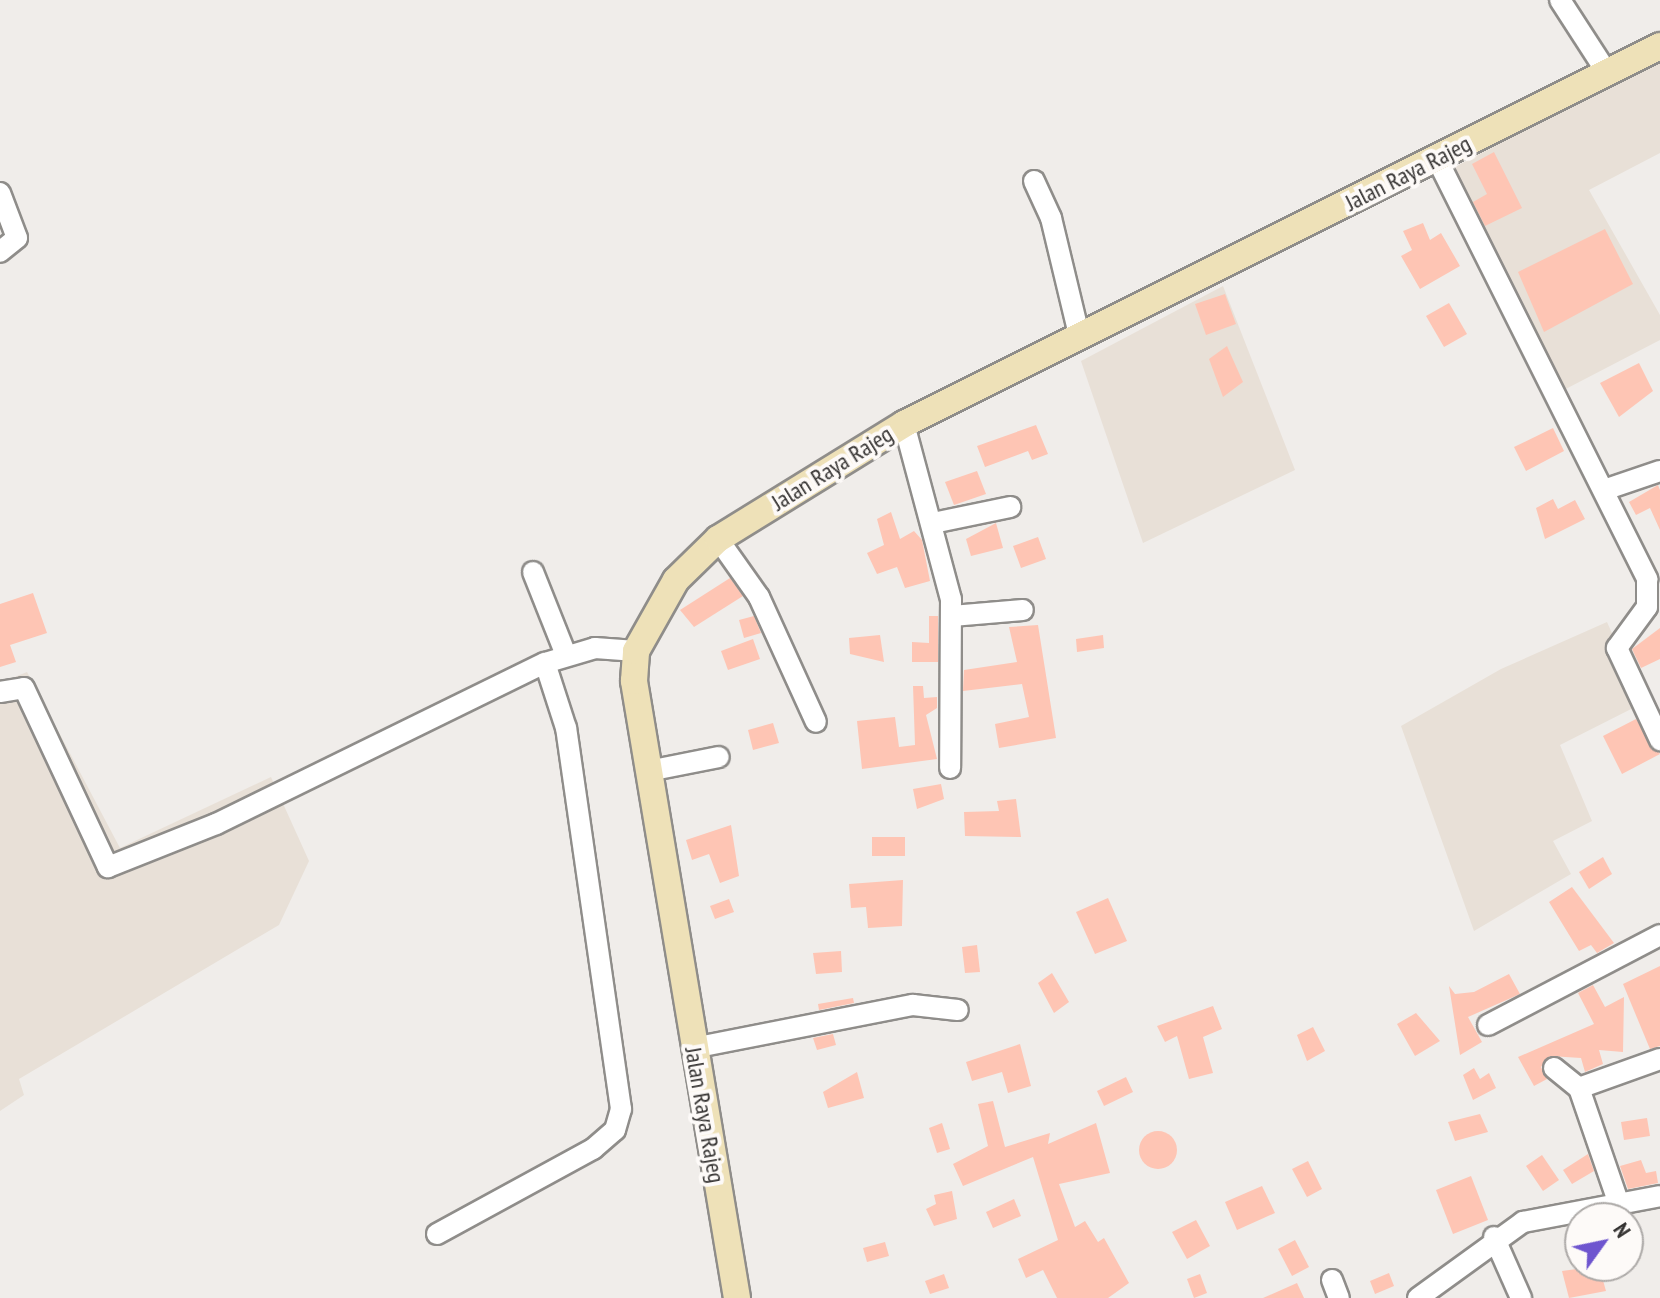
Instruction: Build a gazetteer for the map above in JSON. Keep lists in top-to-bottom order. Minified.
{"streets":{"main road":["Jalan Raya Rajeg"]},"north":"top right"}
